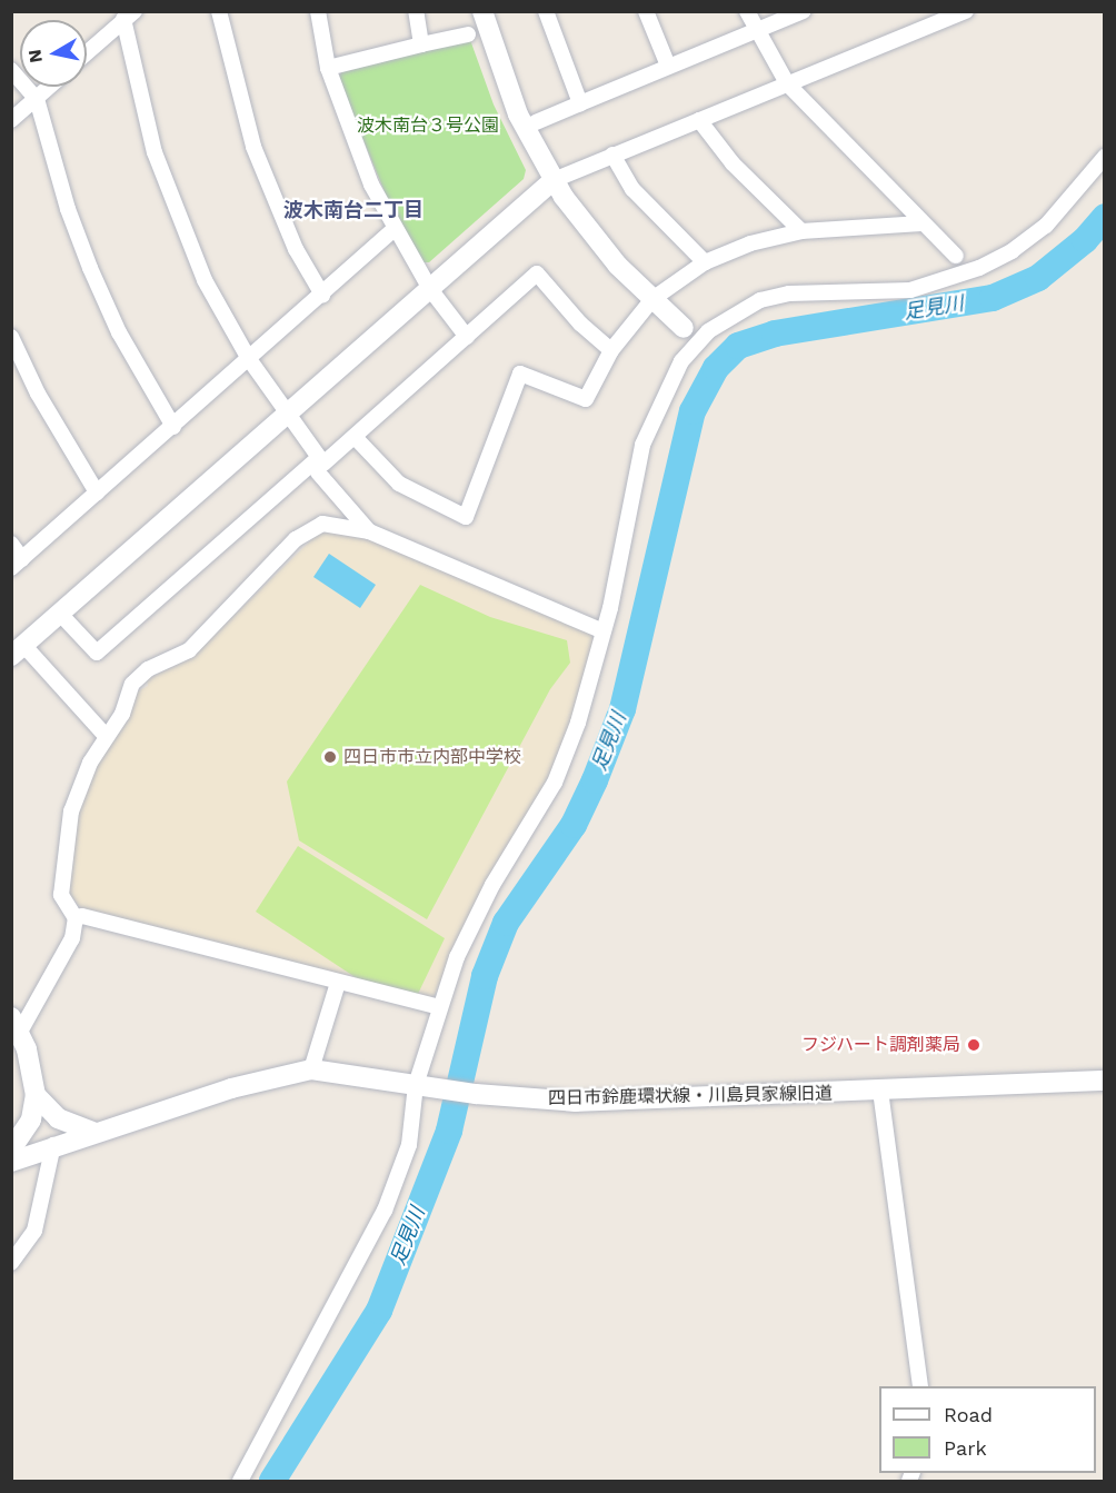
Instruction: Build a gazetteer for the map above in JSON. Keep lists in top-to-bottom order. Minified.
{"streets":{"street":["四日市鈴鹿環状線・川島貝家線旧道"]},"districts":["波木南台二丁目"],"water":["足見川"],"parks":["波木南台３号公園"],"places":["四日市市立内部中学校","フジハート調剤薬局"],"legend":["Road","Park"],"north":"left"}
